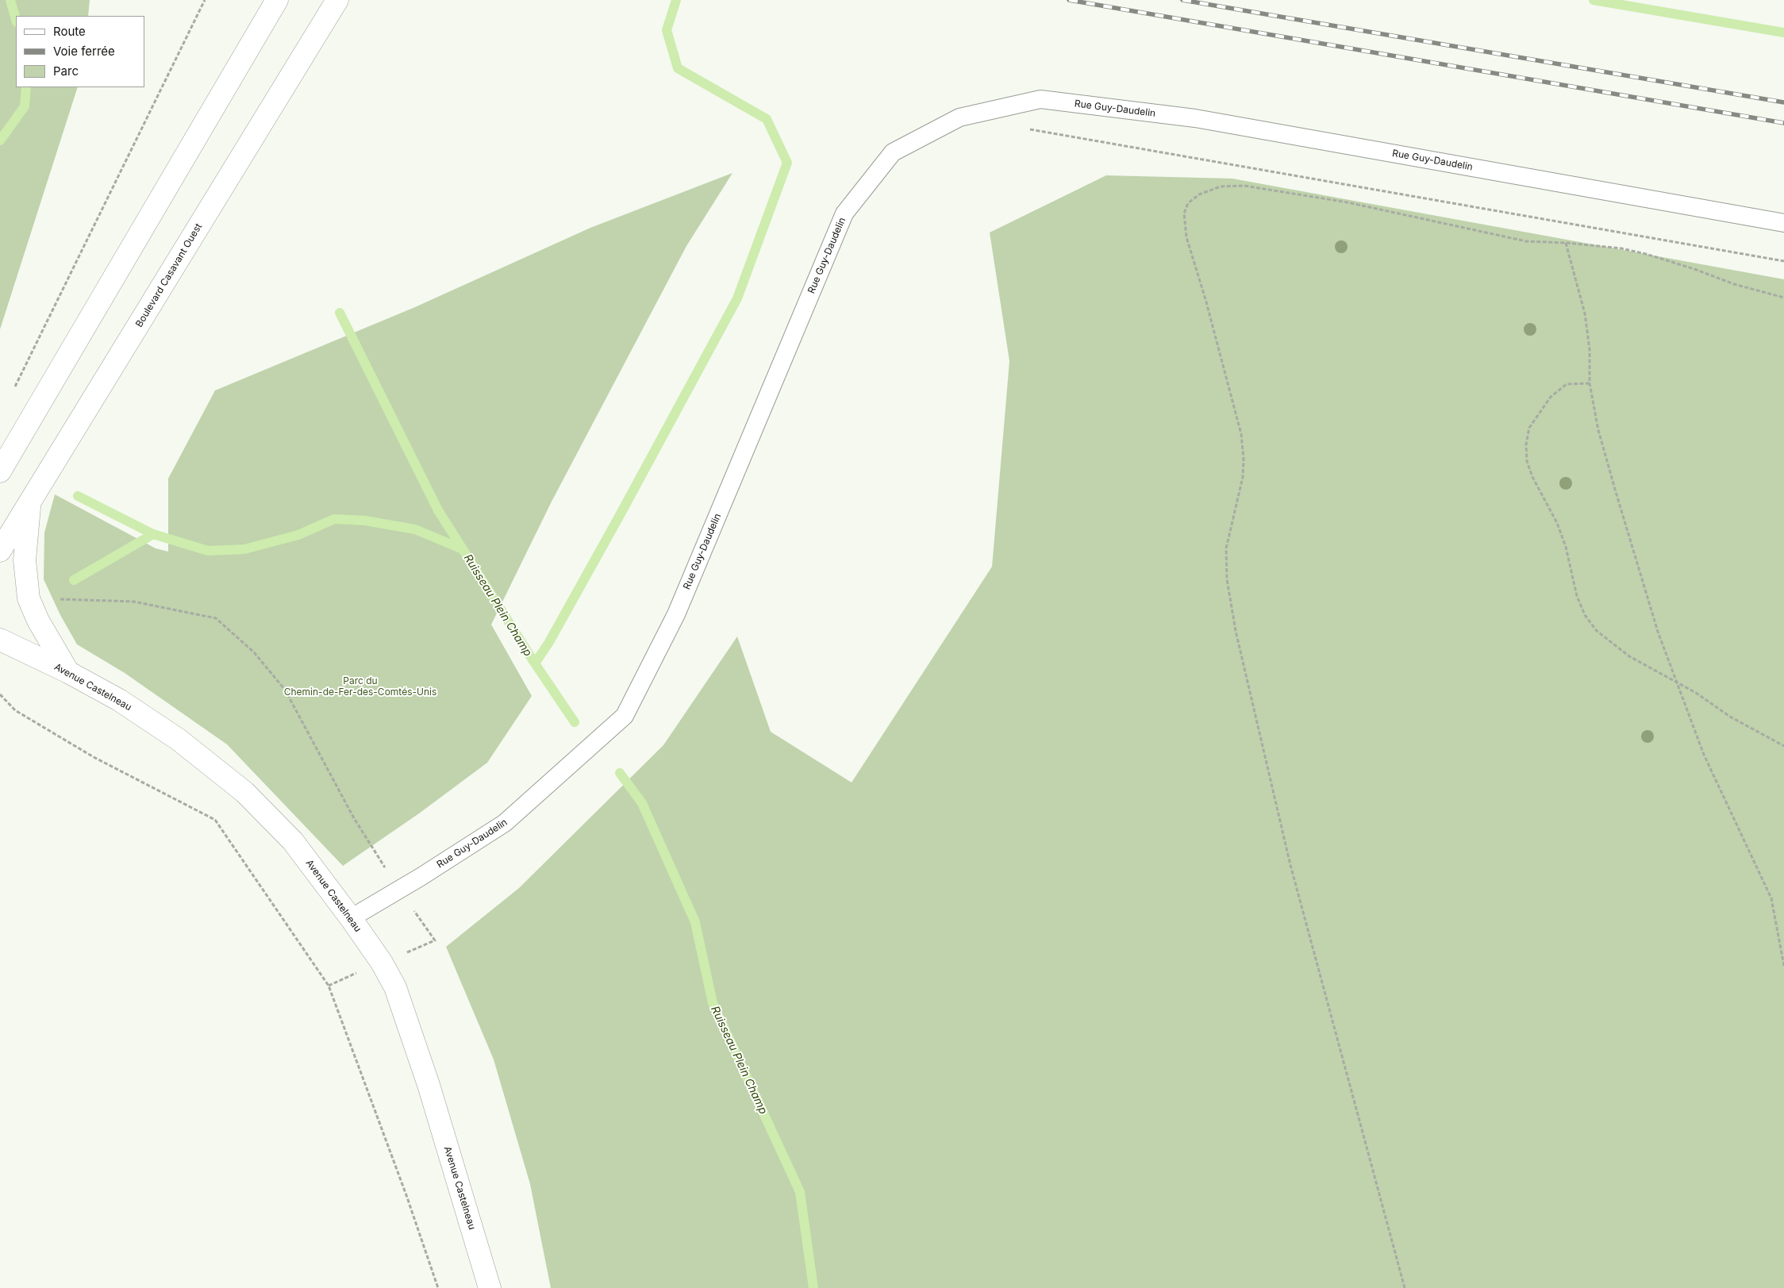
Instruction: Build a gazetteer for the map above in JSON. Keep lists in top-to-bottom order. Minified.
{"streets":{"main road":["Boulevard Casavant Ouest","Avenue Castelneau"],"lane":["Rue Guy-Daudelin"]},"crossings":[["Rue Guy-Daudelin","Avenue Castelneau"]],"water":["Ruisseau Plein Champ"],"parks":["Parc du Chemin-de-Fer-des-Comtés-Unis"],"legend":["Route","Voie ferrée","Parc"]}
